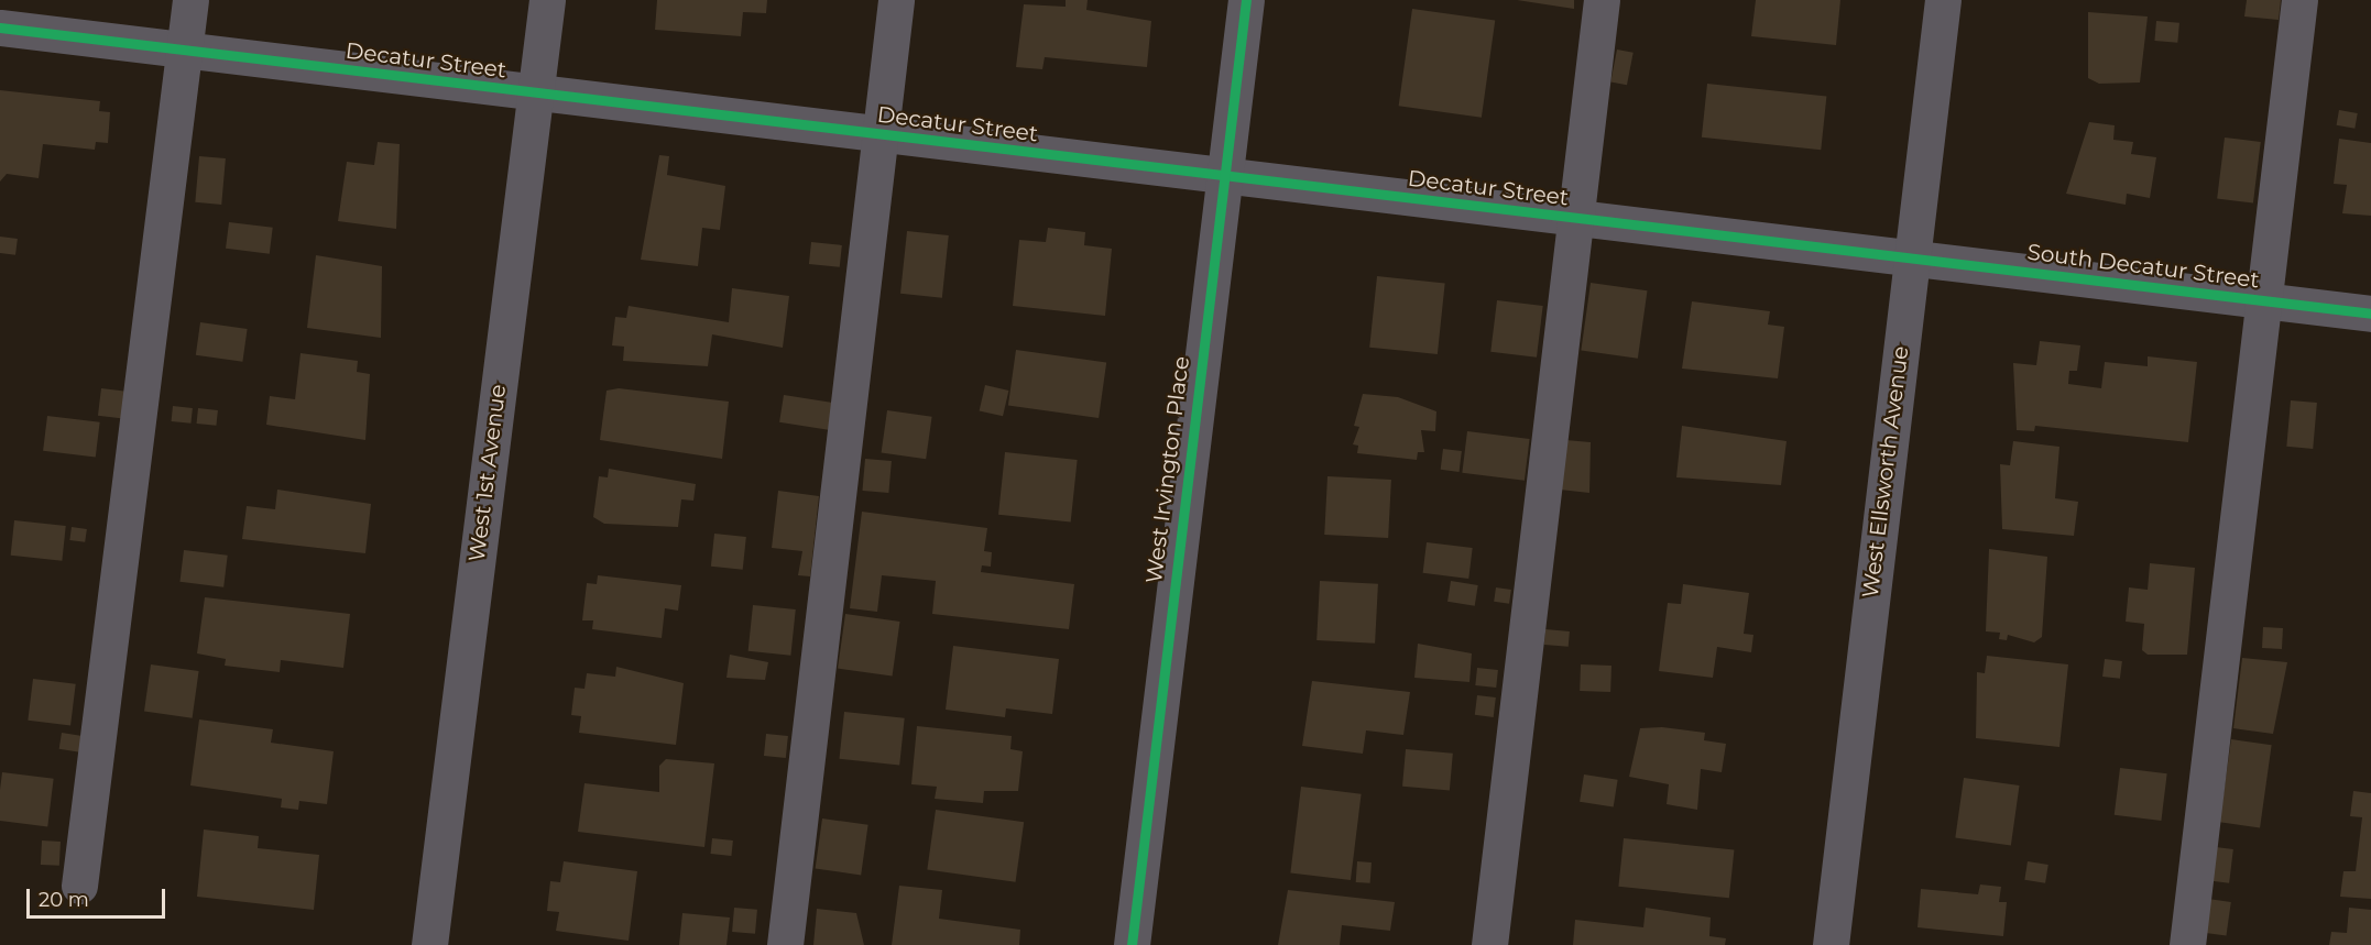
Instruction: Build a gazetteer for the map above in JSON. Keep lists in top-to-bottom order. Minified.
{"streets":{"street":["Decatur Street","South Decatur Street","West Irvington Place","West Ellsworth Avenue","West 1st Avenue"]},"crossings":[["Decatur Street","South Decatur Street"],["Decatur Street","West Irvington Place"],["Decatur Street","West Ellsworth Avenue"],["Decatur Street","West 1st Avenue"],["South Decatur Street","West Ellsworth Avenue"]],"scale_bar":"20 m"}
